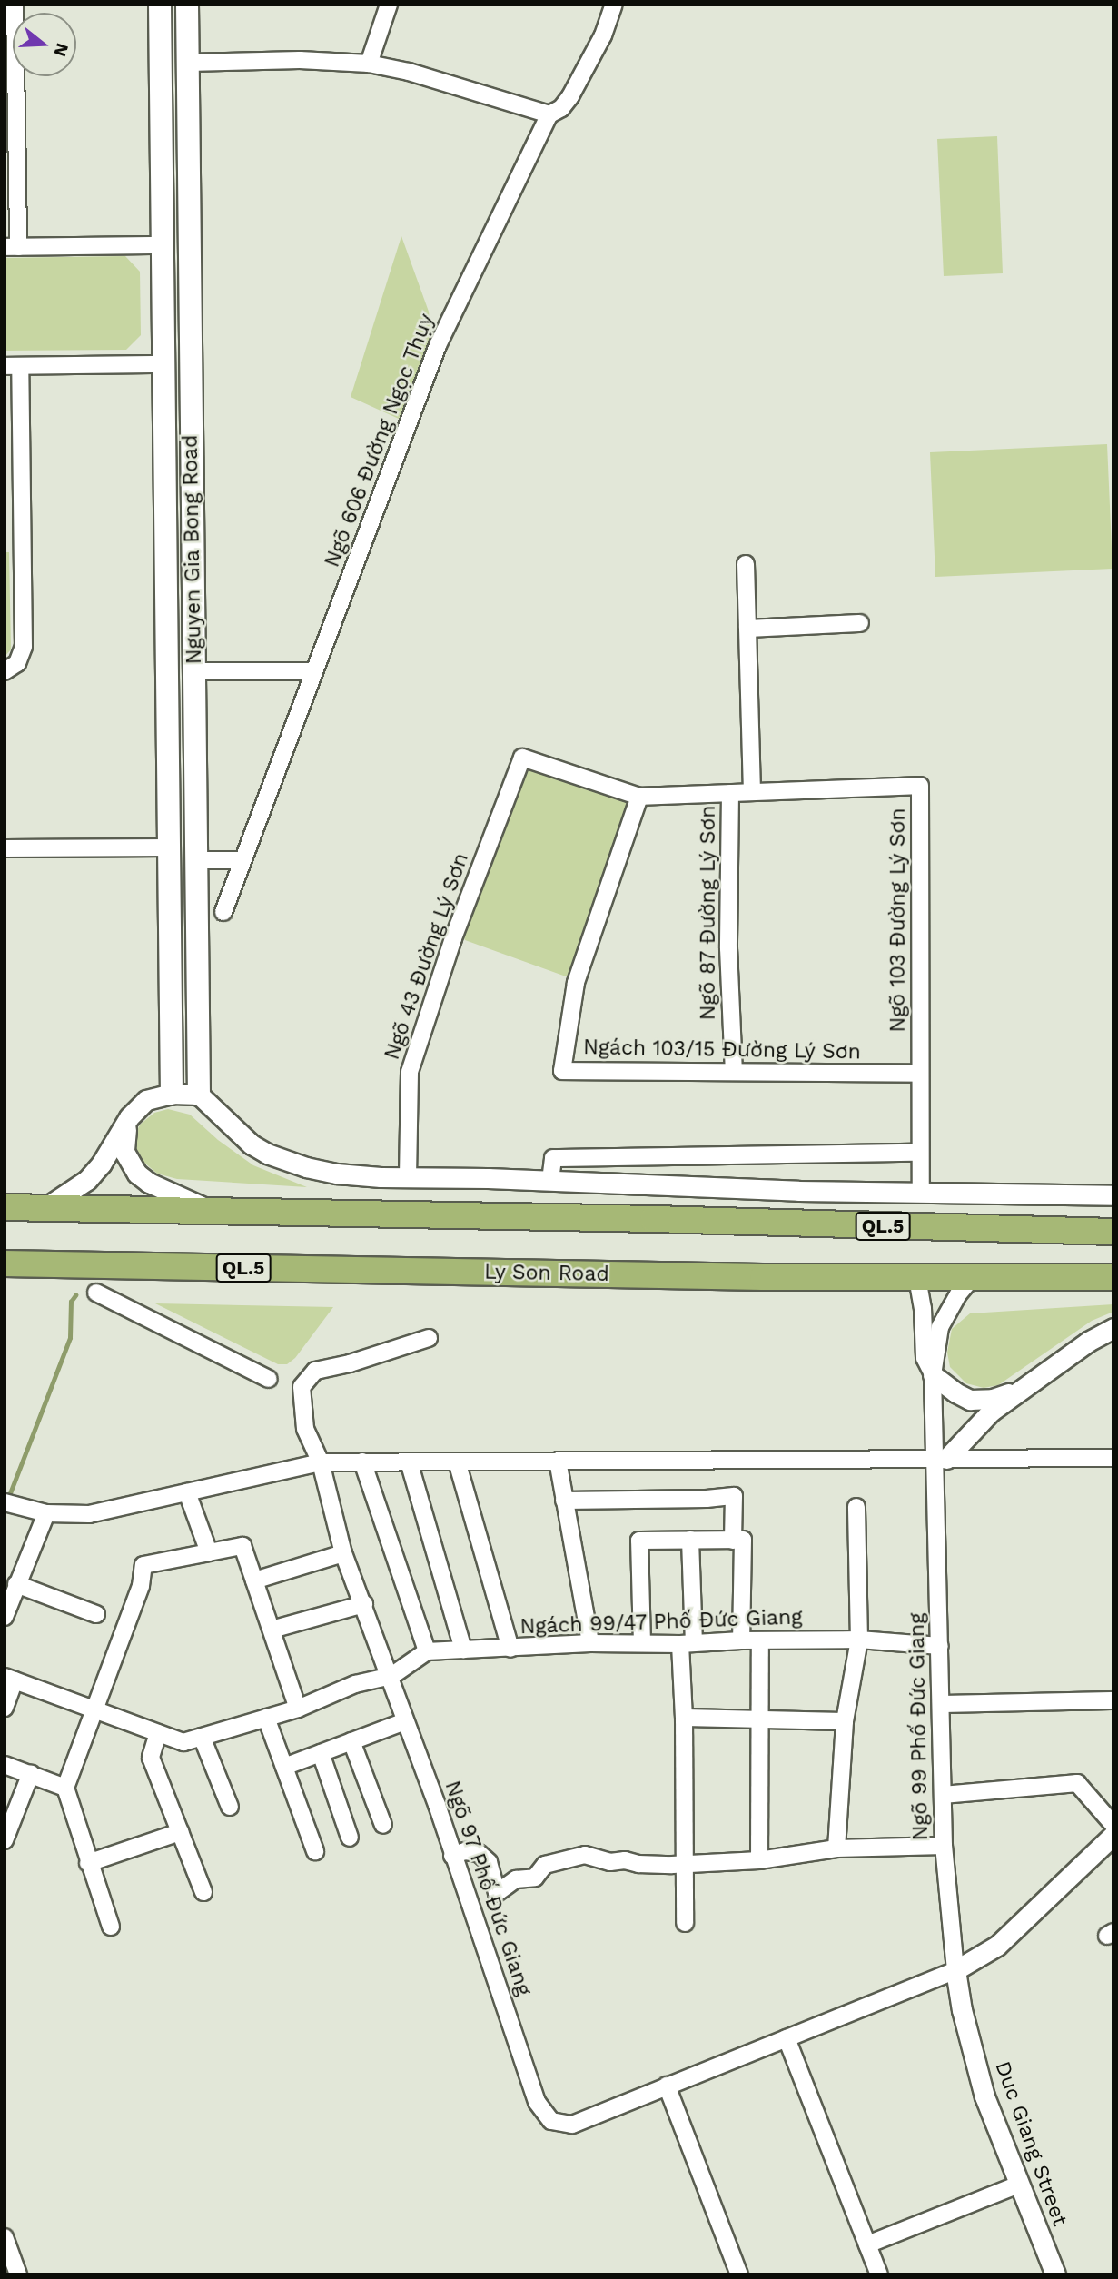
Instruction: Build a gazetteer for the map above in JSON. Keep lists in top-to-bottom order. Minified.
{"streets":{"highway":["QL.5","Ly Son Road"],"main road":["Nguyen Gia Bong Road"],"street":["Ngõ 606 Đường Ngọc Thụy","Ngõ 87 Đường Lý Sơn","Ngõ 103 Đường Lý Sơn","Ngõ 43 Đường Lý Sơn","Ngách 103/15 Đường Lý Sơn","Ngách 99/47 Phố Đức Giang","Ngõ 99 Phố Đức Giang","Ngõ 97 Phố Đức Giang","Duc Giang Street"]},"crossings":[["Ngõ 87 Đường Lý Sơn","Ngõ 103 Đường Lý Sơn"],["Ngõ 87 Đường Lý Sơn","Ngách 103/15 Đường Lý Sơn"],["Ngõ 103 Đường Lý Sơn","Ngõ 43 Đường Lý Sơn"],["Ngõ 103 Đường Lý Sơn","Ngách 103/15 Đường Lý Sơn"],["Ngách 99/47 Phố Đức Giang","Ngõ 99 Phố Đức Giang"],["Ngõ 99 Phố Đức Giang","Ngõ 97 Phố Đức Giang"],["Ngõ 99 Phố Đức Giang","Duc Giang Street"],["Ngõ 97 Phố Đức Giang","Duc Giang Street"]],"north":"right"}
